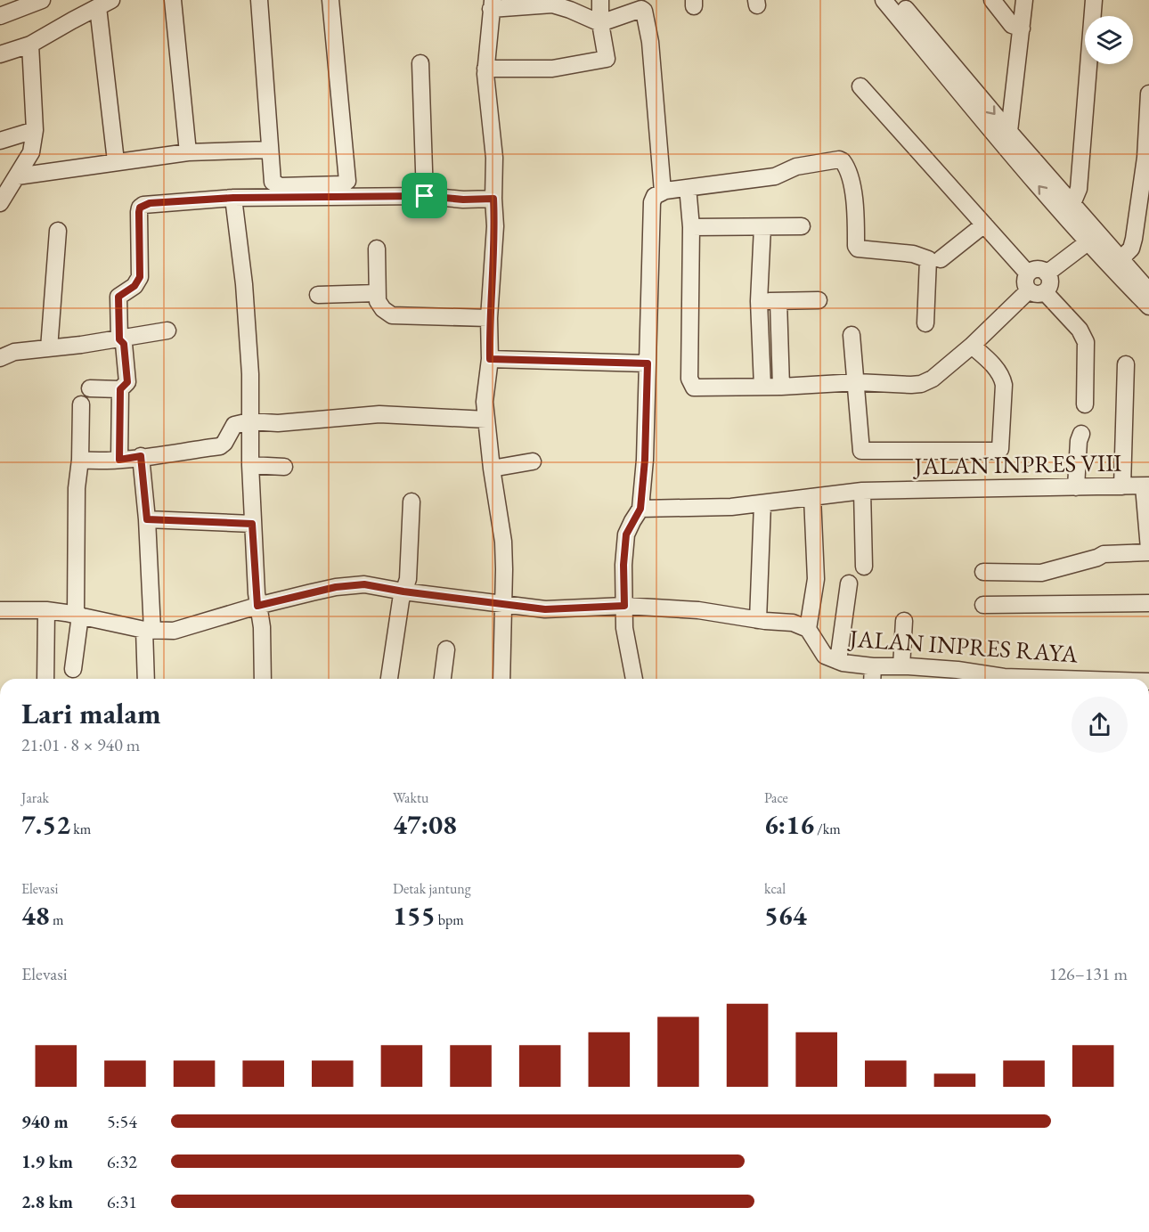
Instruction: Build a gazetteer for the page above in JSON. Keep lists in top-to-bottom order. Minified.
{"streets":{"street":["JALAN INPRES VIII","JALAN INPRES RAYA"]},"page":{"heading":["Lari malam","21:01 · 8 × 940 m"],"stats":[["Jarak","7.52 km"],["Waktu","47:08"],["Pace","6:16 /km"],["Elevasi","48 m"],["Detak jantung","155 bpm"],["kcal","564"]],"chart":["Elevasi","126–131 m"],"list":[{"name":"940 m","note":"5:54"},{"name":"1.9 km","note":"6:32"},{"name":"2.8 km","note":"6:31"}]}}
